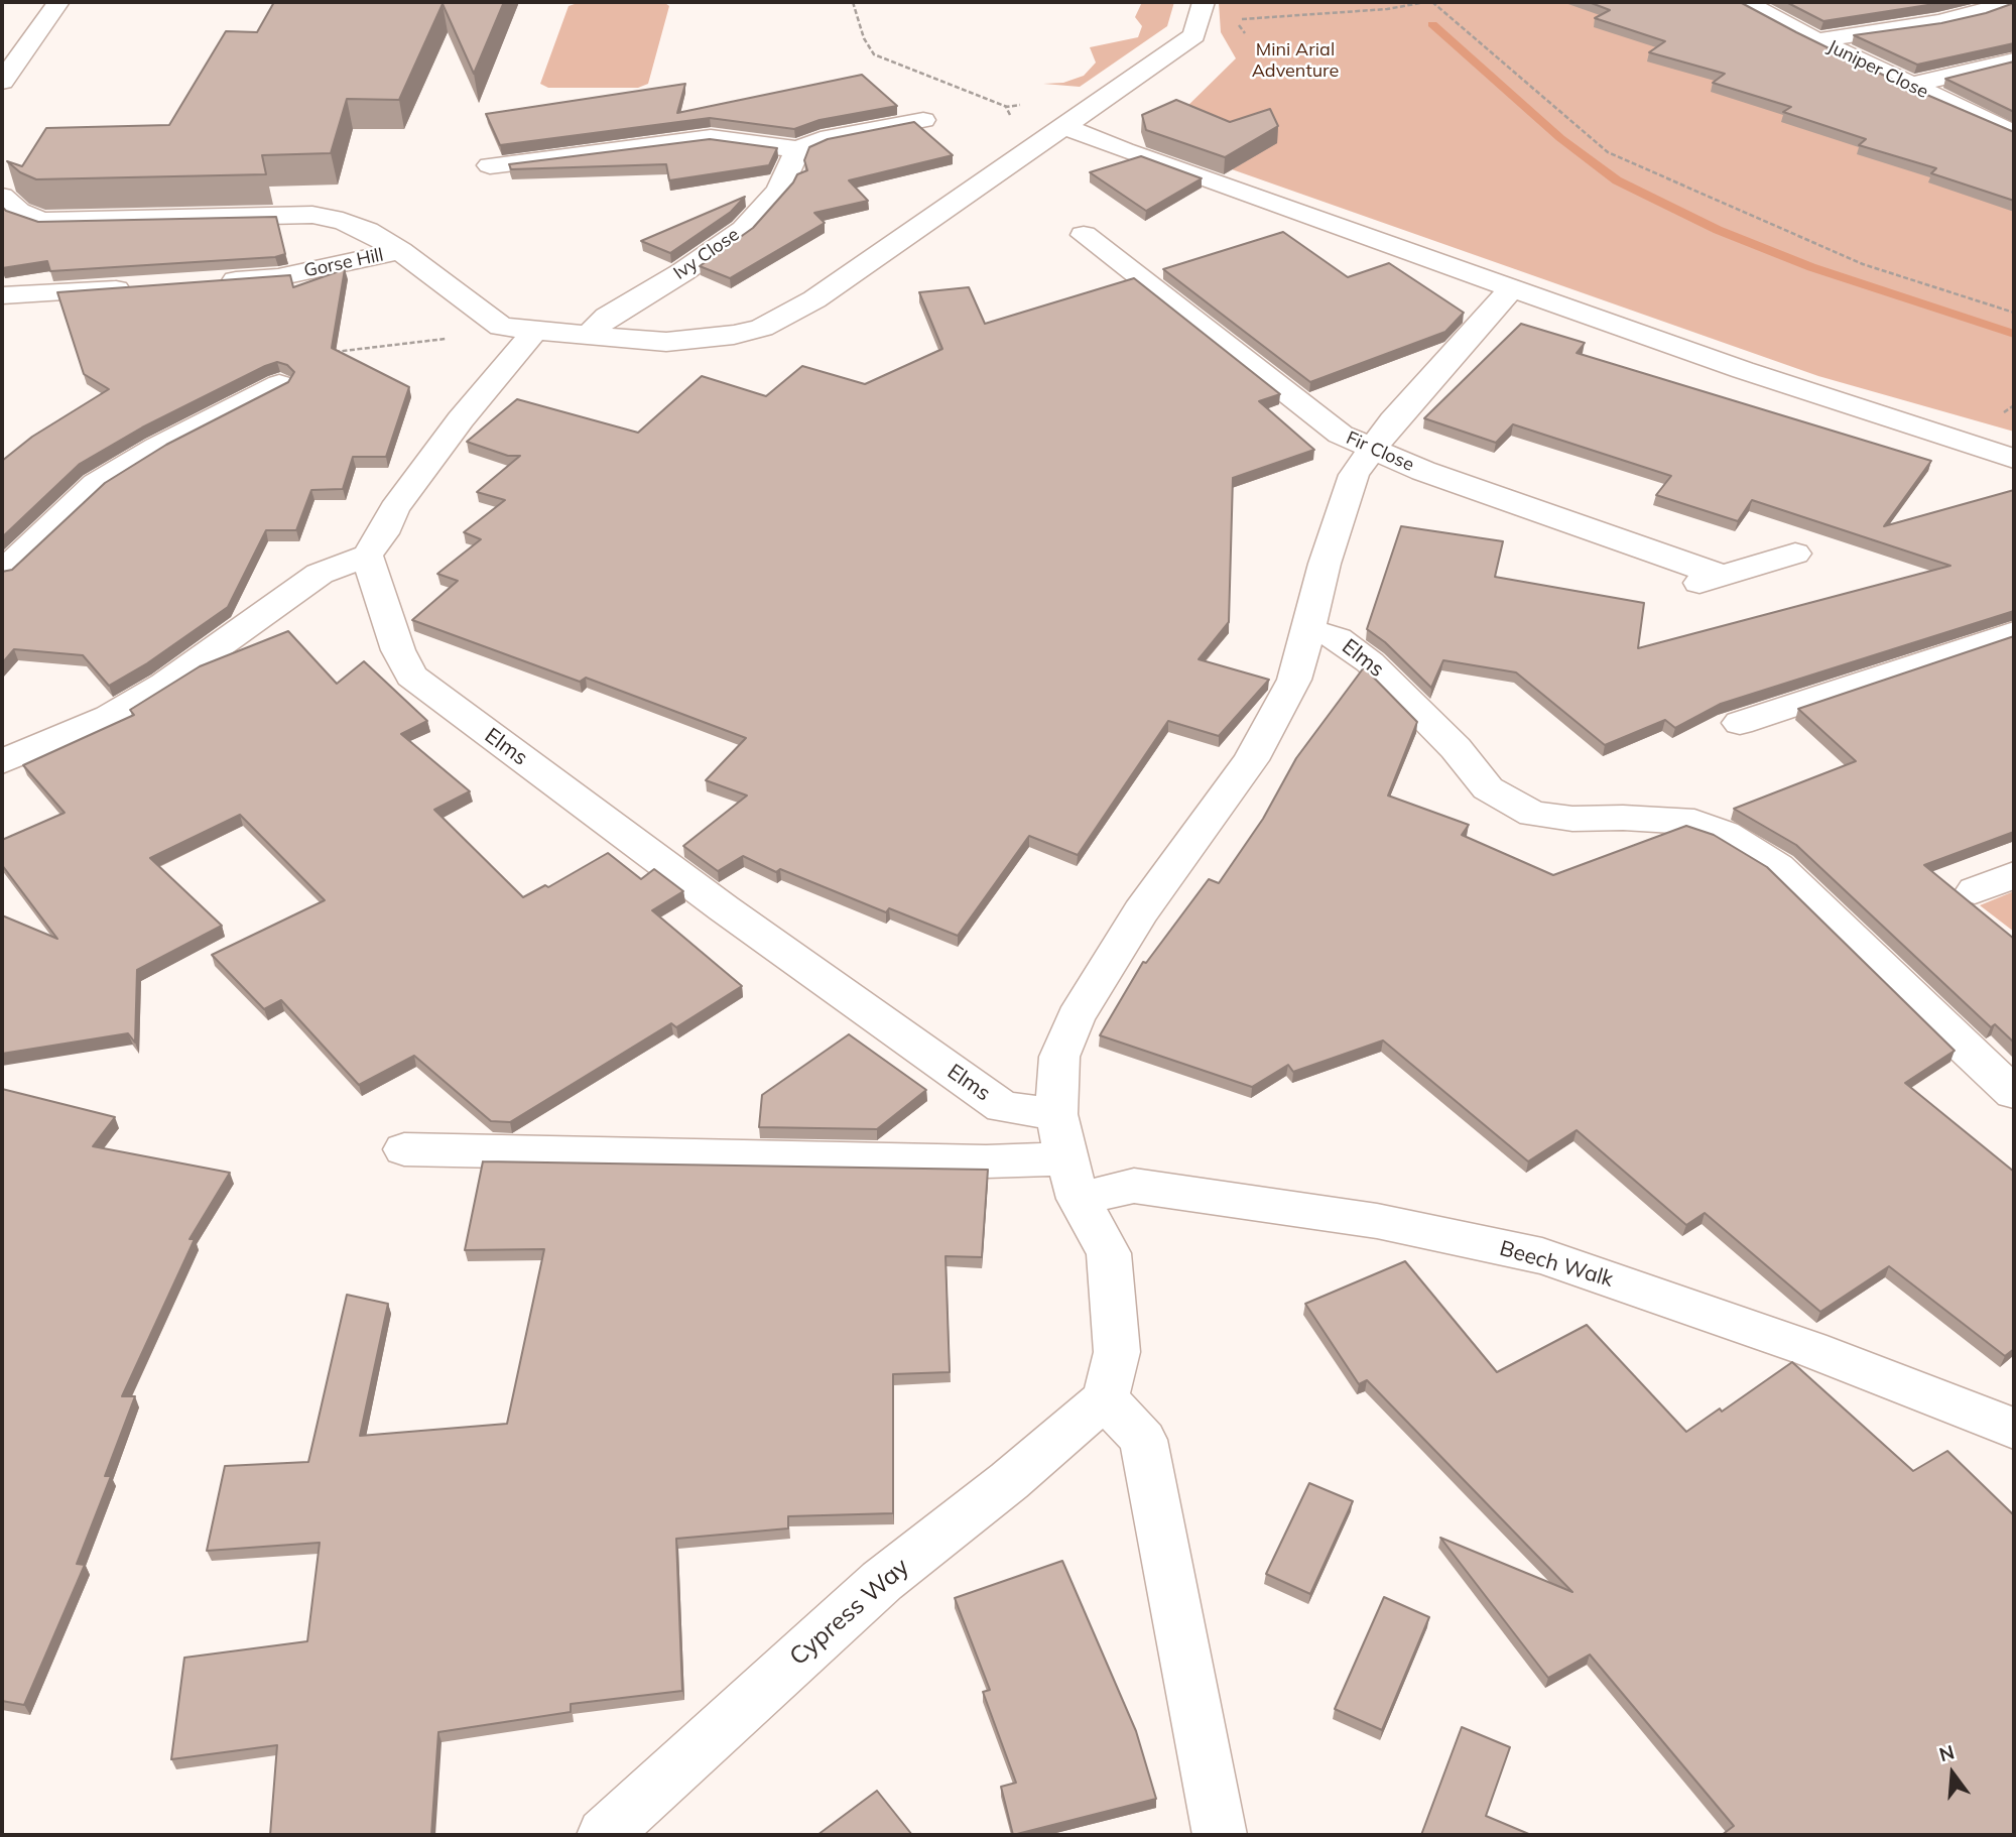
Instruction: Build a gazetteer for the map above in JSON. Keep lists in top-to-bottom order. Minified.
{"streets":{"lane":["Juniper Close","Ivy Close","Gorse Hill","Fir Close","Elms","Beech Walk","Cypress Way"]},"parks":["Mini Arial Adventure"],"north":"top"}
